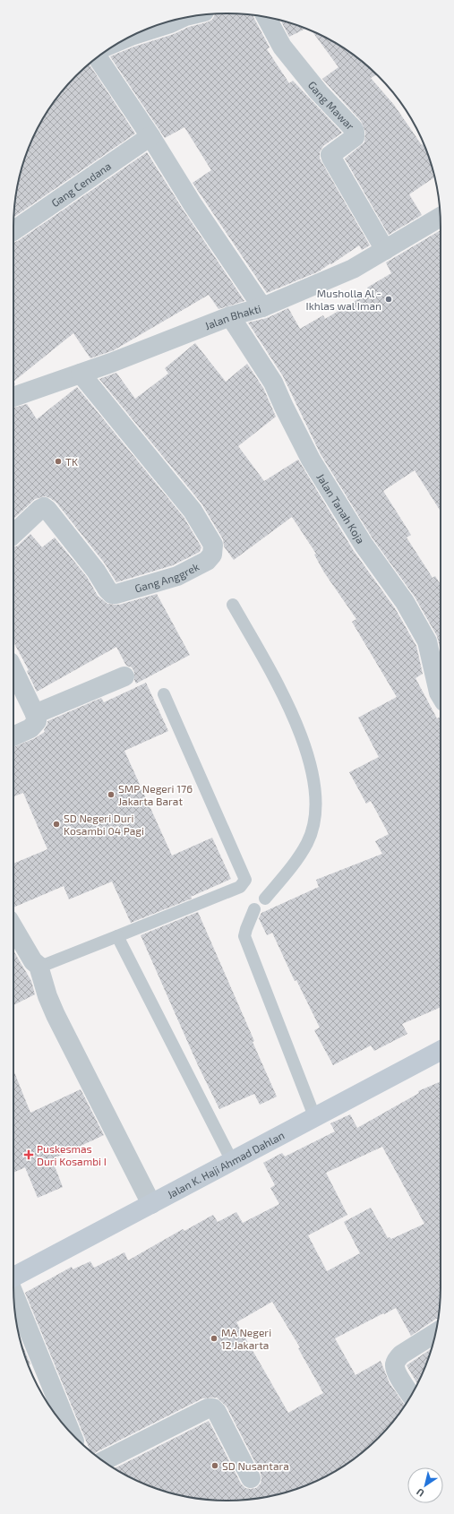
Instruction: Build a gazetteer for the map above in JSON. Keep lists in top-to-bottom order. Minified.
{"streets":{"main road":["Jalan K. Haji Ahmad Dahlan"],"street":["Gang Mawar","Gang Cendana","Jalan Bhakti","Jalan Tanah Koja","Gang Anggrek"]},"crossings":[["Gang Mawar","Jalan Bhakti"],["Jalan Bhakti","Jalan Tanah Koja"],["Jalan Bhakti","Gang Anggrek"]],"places":{"other":["Musholla Al - Ikhlas wal Iman","TK","SMP Negeri 176 Jakarta Barat","SD Negeri Duri Kosambi 04 Pagi","MA Negeri 12 Jakarta","SD Nusantara"],"health":["Puskesmas Duri Kosambi I"]},"north":"bottom left"}
